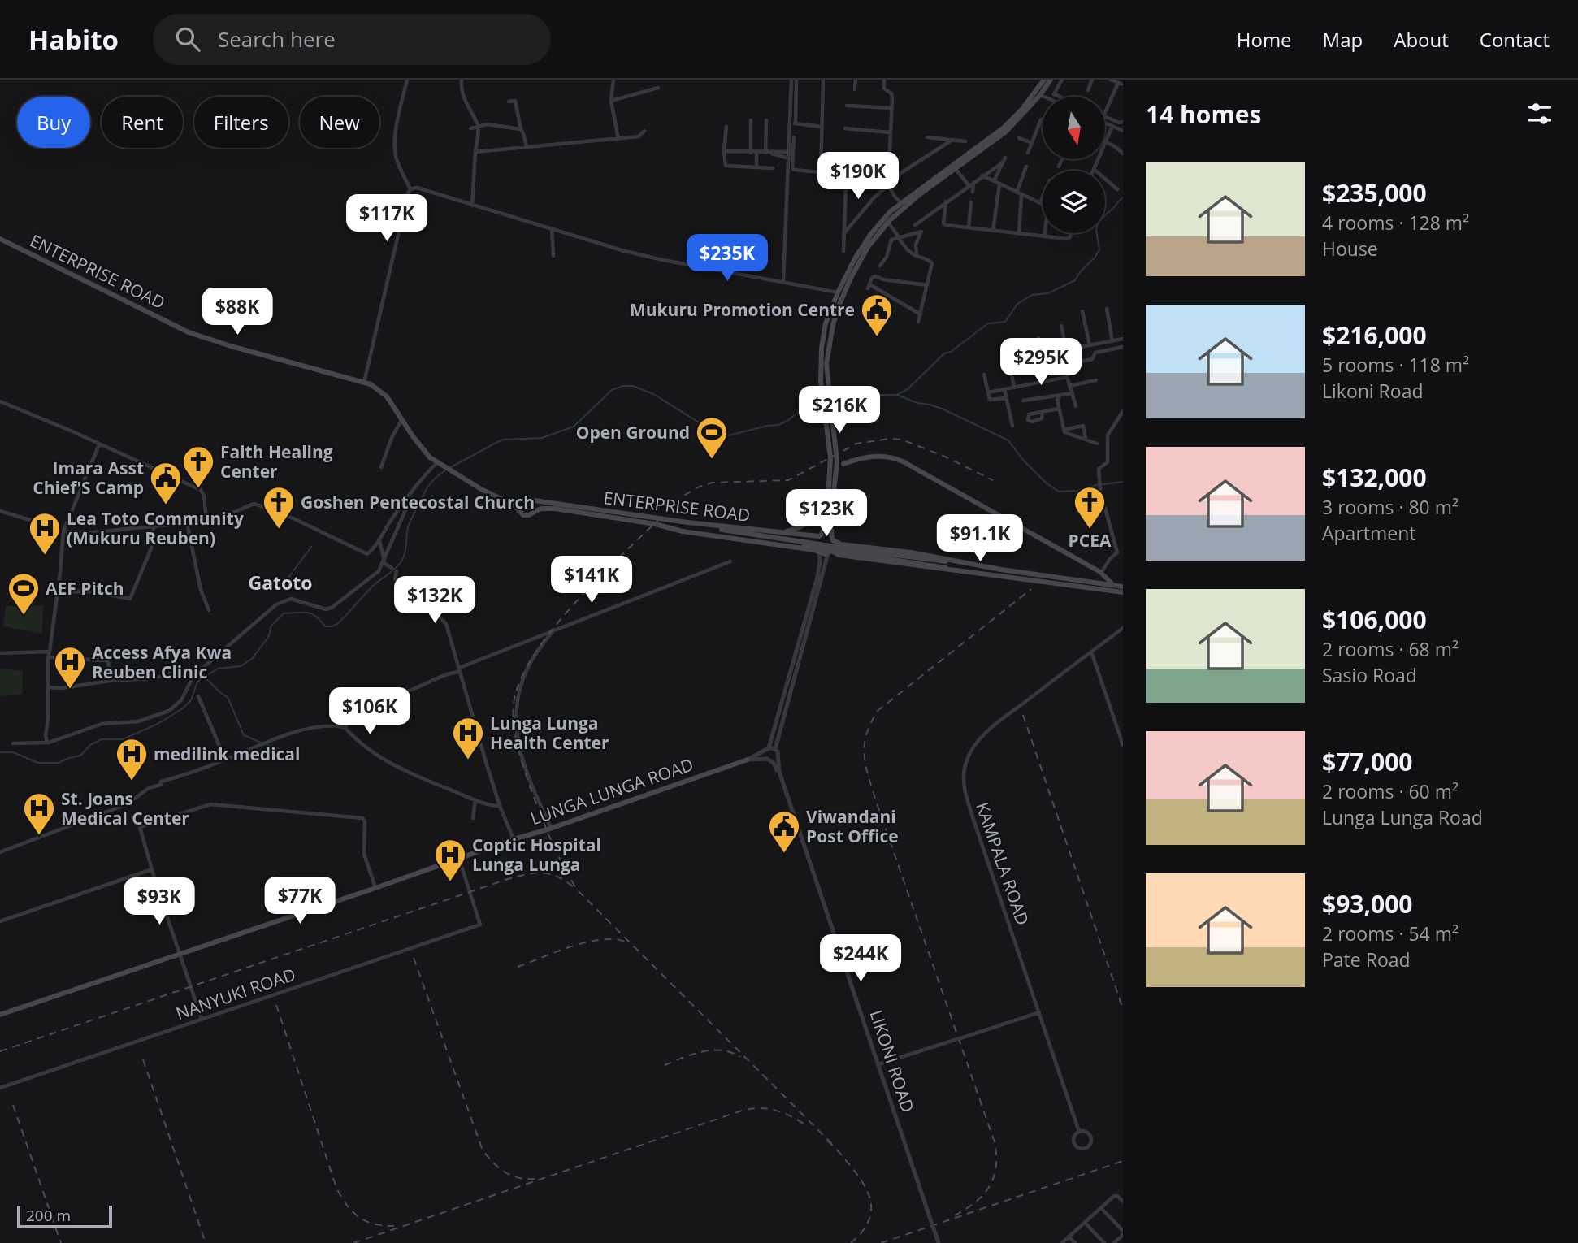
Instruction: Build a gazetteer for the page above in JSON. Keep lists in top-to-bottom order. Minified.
{"streets":{"main road":["ENTERPRISE ROAD","LUNGA LUNGA ROAD"],"street":["KAMPALA ROAD","NANYUKI ROAD","LIKONI ROAD"]},"crossings":[["LUNGA LUNGA ROAD","NANYUKI ROAD"],["LUNGA LUNGA ROAD","LIKONI ROAD"]],"districts":["Gatoto"],"places":{"public building":["Mukuru Promotion Centre","Imara Asst Chief'S Camp","Viwandani Post Office"],"sports":["Open Ground","AEF Pitch"],"church":["Faith Healing Center","Goshen Pentecostal Church","PCEA"],"hospital":["Lea Toto Community (Mukuru Reuben)","Access Afya Kwa Reuben Clinic","Lunga Lunga Health Center","medilink medical","St. Joans Medical Center","Coptic Hospital Lunga Lunga"]},"scale_bar":"200 m","north":"bottom","page":{"header":"Habito","search":"Search here","nav":["Home","Map","About","Contact"],"heading":"14 homes","chip":["Buy","Rent","Filters","New"],"list":[{"name":"$235,000","note":"4 rooms · 128 m² · House"},{"name":"$216,000","note":"5 rooms · 118 m² · Likoni Road"},{"name":"$132,000","note":"3 rooms · 80 m² · Apartment"},{"name":"$106,000","note":"2 rooms · 68 m² · Sasio Road"},{"name":"$77,000","note":"2 rooms · 60 m² · Lunga Lunga Road"},{"name":"$93,000","note":"2 rooms · 54 m² · Pate Road"}],"price":["$190K","$117K","$235K","$88K","$295K","$216K","$123K","$91.1K","$141K","$132K","$106K","$77K","$93K","$244K"],"scale":"200 m"}}
